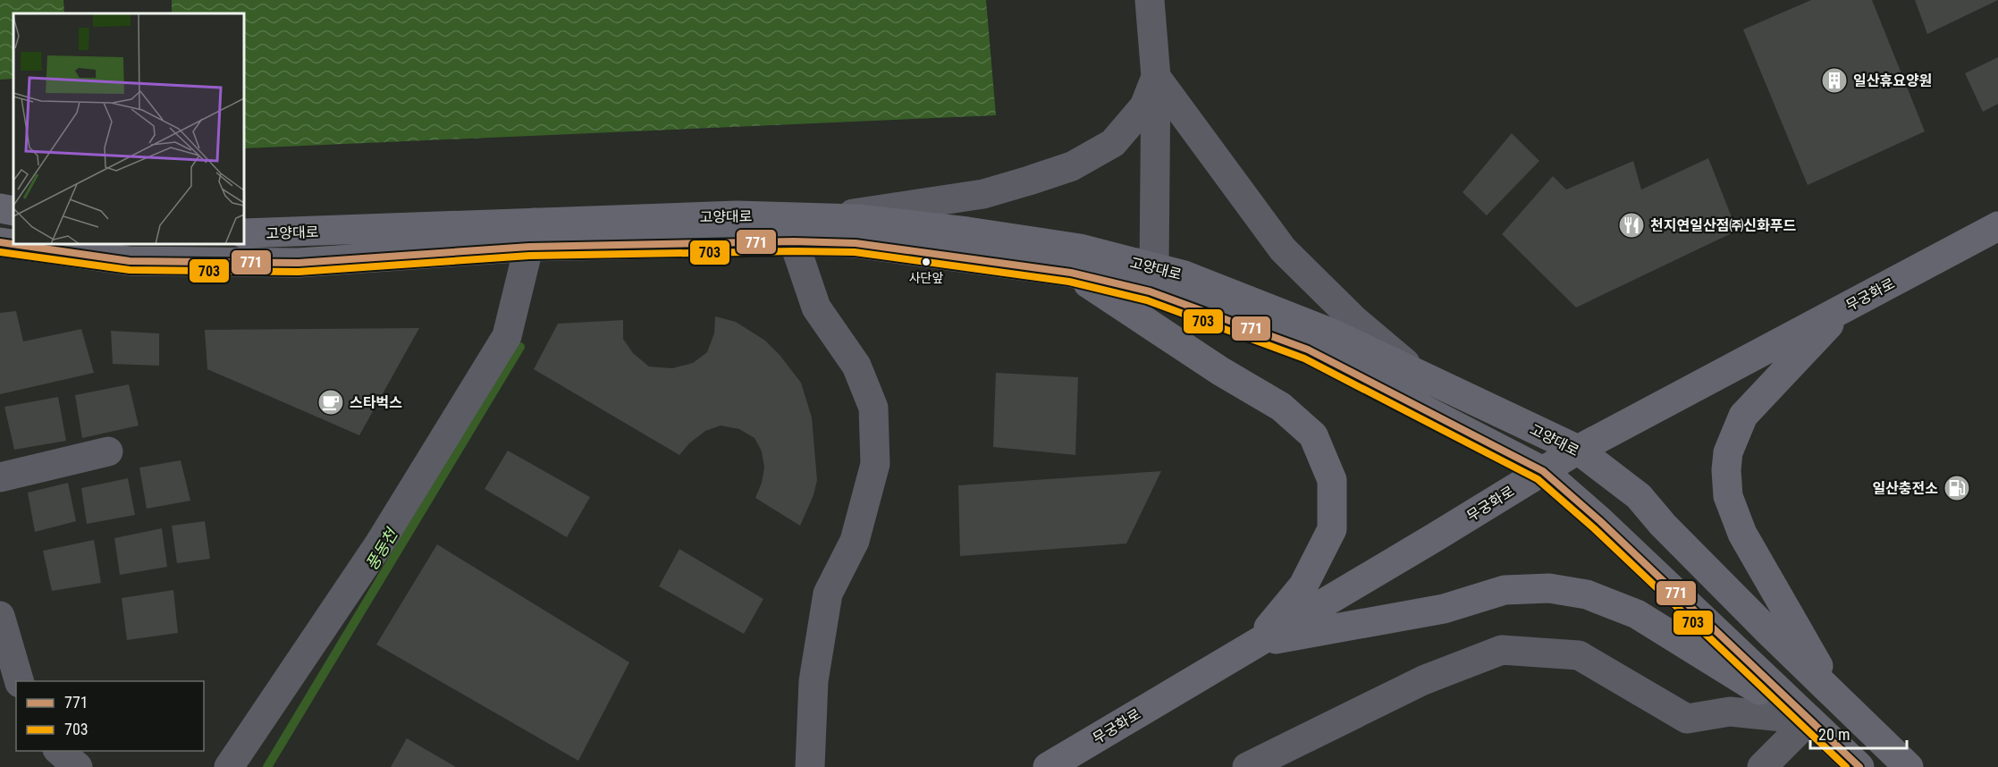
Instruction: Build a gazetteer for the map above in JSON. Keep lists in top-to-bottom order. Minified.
{"streets":{"main road":["고양대로","무궁화로"]},"crossings":[["고양대로","무궁화로"]],"water":["풍동천"],"places":{"building":["일산휴요양원"],"restaurant":["천지연일산점㈜신화푸드"],"other":["사단앞"],"cafe":["스타벅스"],"fuel station":["일산충전소"]},"lines":["transit line 771","transit line 703"],"legend":["771","703"],"scale_bar":"20 m"}
